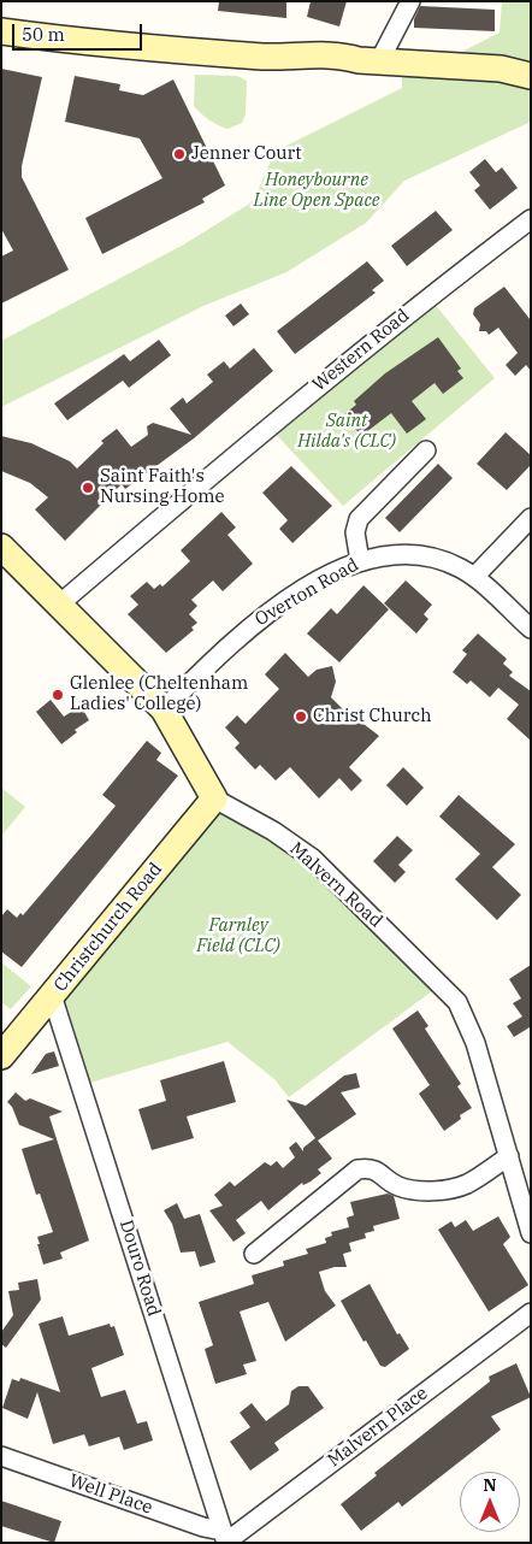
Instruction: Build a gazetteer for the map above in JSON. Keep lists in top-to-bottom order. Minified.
{"streets":{"street":["Western Road","Overton Road","Malvern Road","Christchurch Road","Douro Road","Malvern Place","Well Place"]},"crossings":[["Malvern Road","Christchurch Road"],["Christchurch Road","Douro Road"],["Douro Road","Malvern Place"],["Douro Road","Well Place"],["Malvern Place","Well Place"]],"parks":["Honeybourne Line Open Space","Saint Hilda's (CLC)","Farnley Field (CLC)"],"places":["Jenner Court","Saint Faith's Nursing Home","Glenlee (Cheltenham Ladies' College)","Christ Church"],"scale_bar":"50 m","north":"top"}
